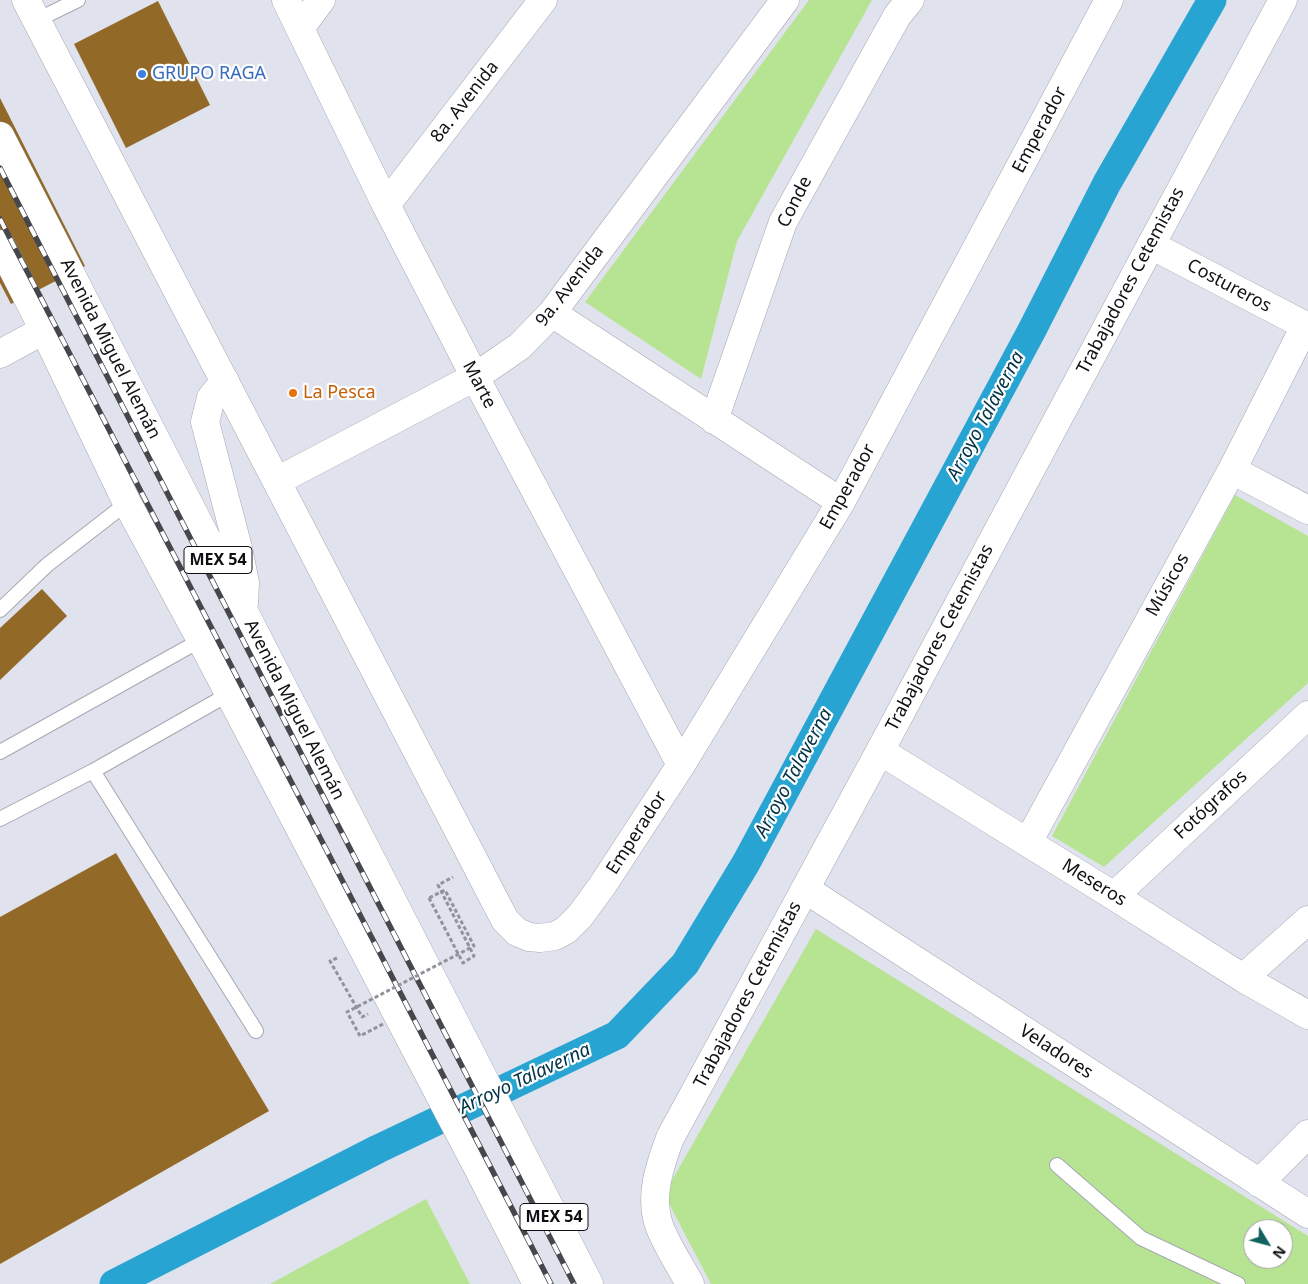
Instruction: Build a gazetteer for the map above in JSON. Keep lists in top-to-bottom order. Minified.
{"streets":{"main road":["8a. Avenida","Emperador","Conde","Trabajadores Cetemistas","9a. Avenida","Costureros","Avenida Miguel Alemán","Marte","MEX 54","Músicos","Fotógrafos","Meseros","Veladores"]},"crossings":[["8a. Avenida","Marte"],["Emperador","Marte"],["Trabajadores Cetemistas","Costureros"],["Trabajadores Cetemistas","Meseros"],["Trabajadores Cetemistas","Veladores"],["9a. Avenida","Marte"],["Costureros","Músicos"],["Músicos","Meseros"],["Fotógrafos","Meseros"]],"water":["Arroyo Talaverna"],"places":["GRUPO RAGA","La Pesca"],"north":"bottom right"}
